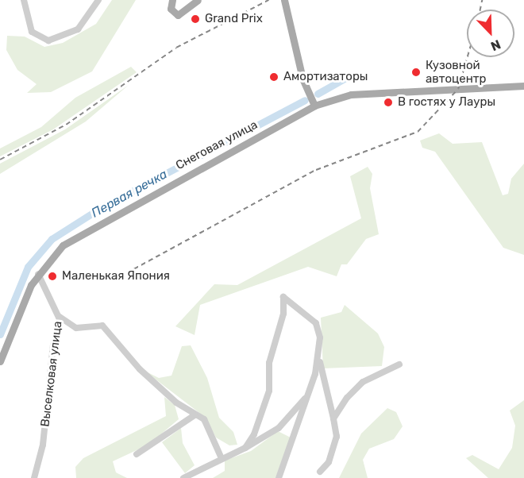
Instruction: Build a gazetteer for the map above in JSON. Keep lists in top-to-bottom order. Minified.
{"streets":{"main road":["Снеговая улица"],"street":["Выселковая улица"]},"crossings":[["Снеговая улица","Выселковая улица"]],"water":["Первая речка"],"places":["Grand Prix","Кузовной автоцентр","Амортизаторы","В гостях у Лауры","Маленькая Япония"],"north":"bottom right"}
